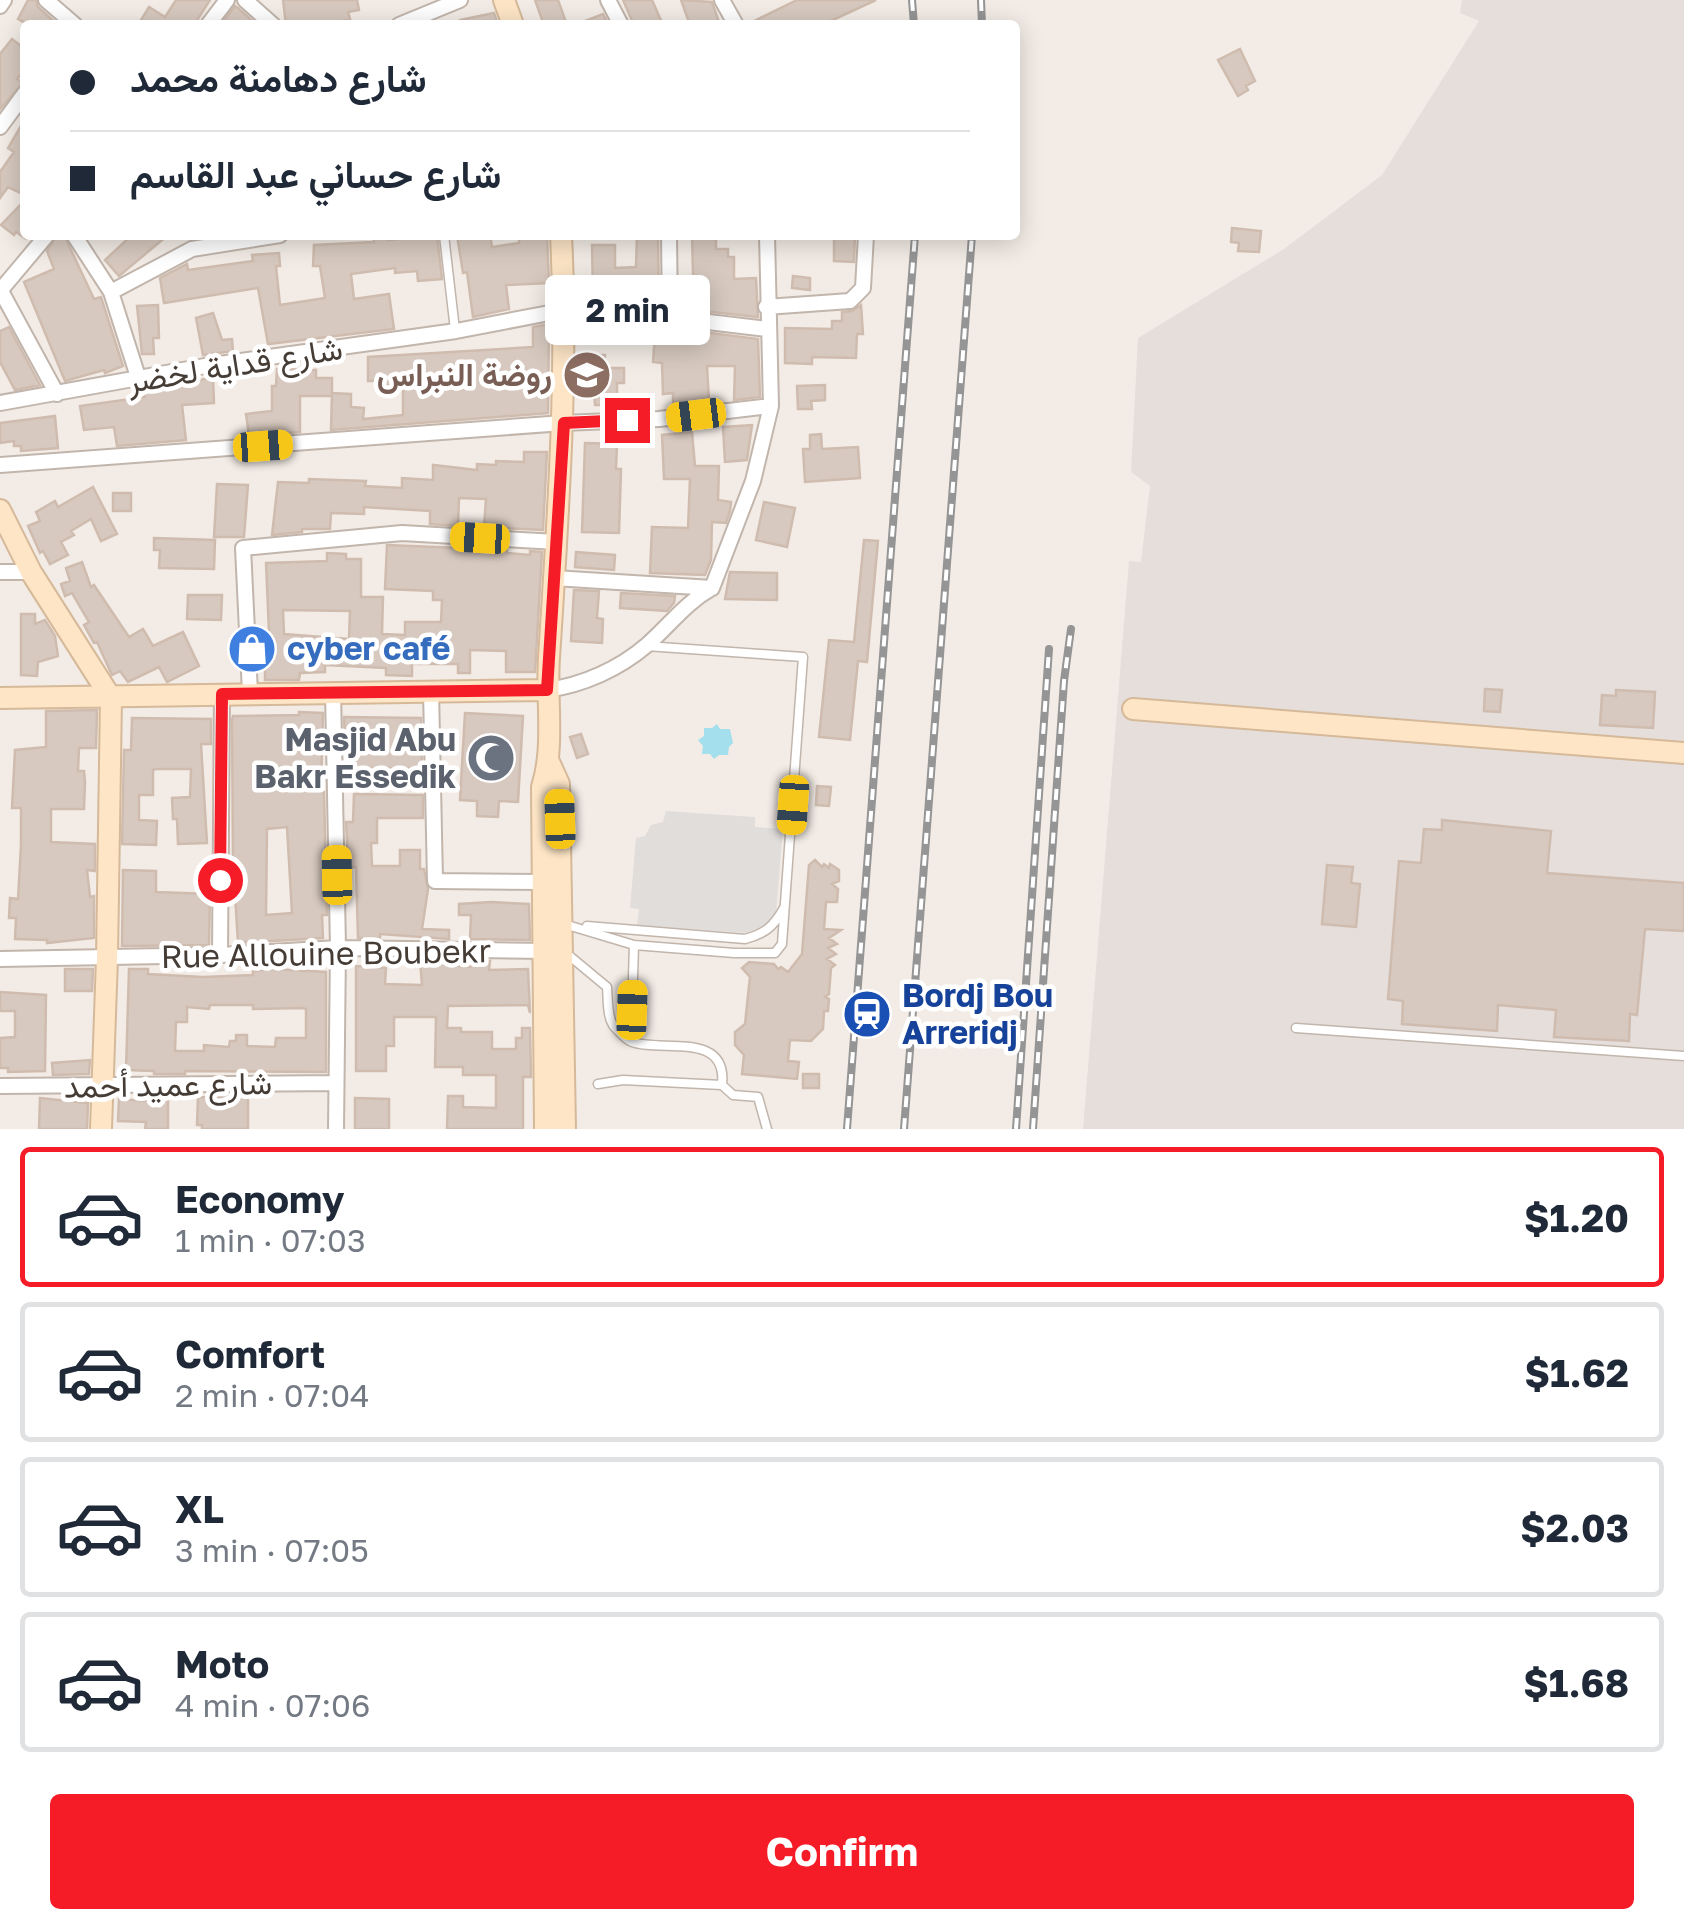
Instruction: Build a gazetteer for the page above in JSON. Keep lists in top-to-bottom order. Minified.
{"streets":{"street":["شارع قداية لخضر","Rue Allouine Boubekr","شارع عميد أحمد"]},"places":{"school or university":["روضة النبراس"],"shop":["cyber café"],"mosque":["Masjid Abu Bakr Essedik"],"station":["Bordj Bou Arreridj"]},"page":{"banner":["شارع دهامنة محمد","شارع حساني عبد القاسم"],"bubble":"2 min","list":[{"name":"Economy","note":"1 min · 07:03","value":"$1.20"},{"name":"Comfort","note":"2 min · 07:04","value":"$1.62"},{"name":"XL","note":"3 min · 07:05","value":"$2.03"},{"name":"Moto","note":"4 min · 07:06","value":"$1.68"}],"buttons":"Confirm"}}
